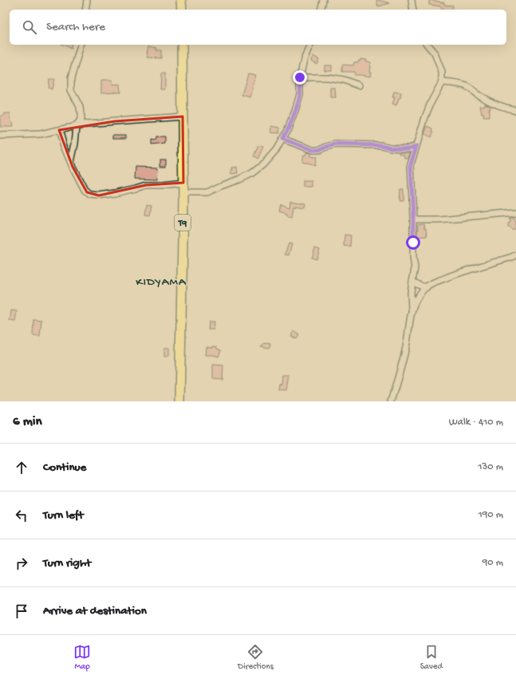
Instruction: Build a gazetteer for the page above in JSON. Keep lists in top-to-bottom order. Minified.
{"streets":{"highway":["T9"]},"districts":["KIDYAMA"],"page":{"search":"Search here","heading":["6 min","Walk · 410 m"],"list":[["Continue","130 m"],["Turn left","190 m"],["Turn right","90 m"],"Arrive at destination"],"nav":["Map","Directions","Saved"]}}
